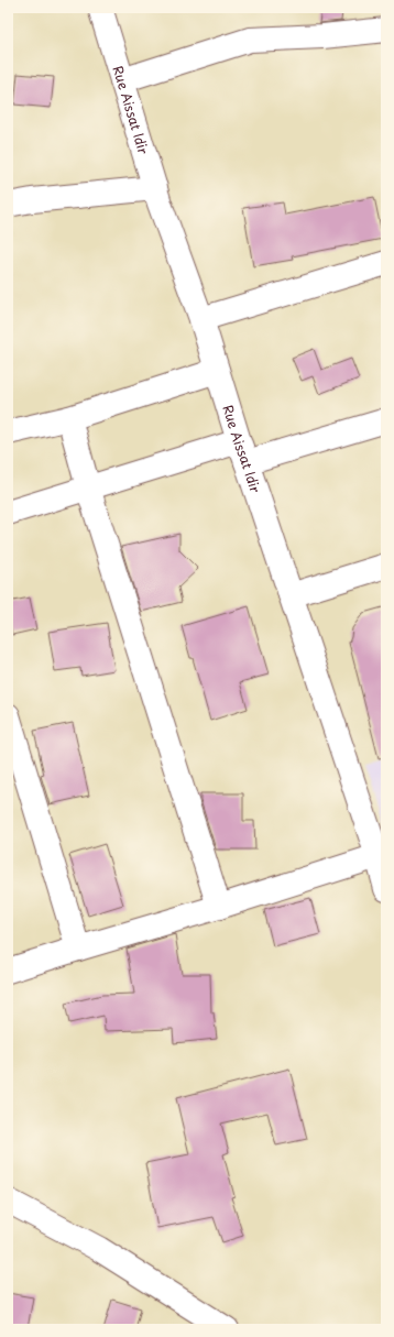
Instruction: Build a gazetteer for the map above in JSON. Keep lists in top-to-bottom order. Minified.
{"streets":{"street":["Rue Aissat Idir"]}}
